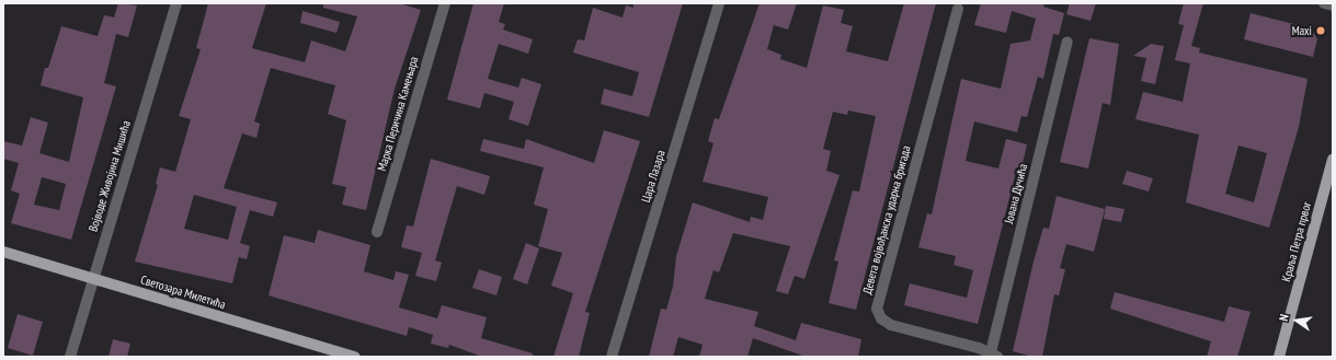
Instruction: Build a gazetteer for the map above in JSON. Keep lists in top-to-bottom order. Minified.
{"streets":{"main road":["Краља Петра првог","Светозара Милетића"],"street":["Марка Перичина Камењара","Војводе Живојина Мишића","Цара Лазара","Јована Дучића","Девета војвођанска ударна бригада"]},"crossings":[["Војводе Живојина Мишића","Светозара Милетића"],["Јована Дучића","Девета војвођанска ударна бригада"]],"places":["Maxi"],"north":"left"}
